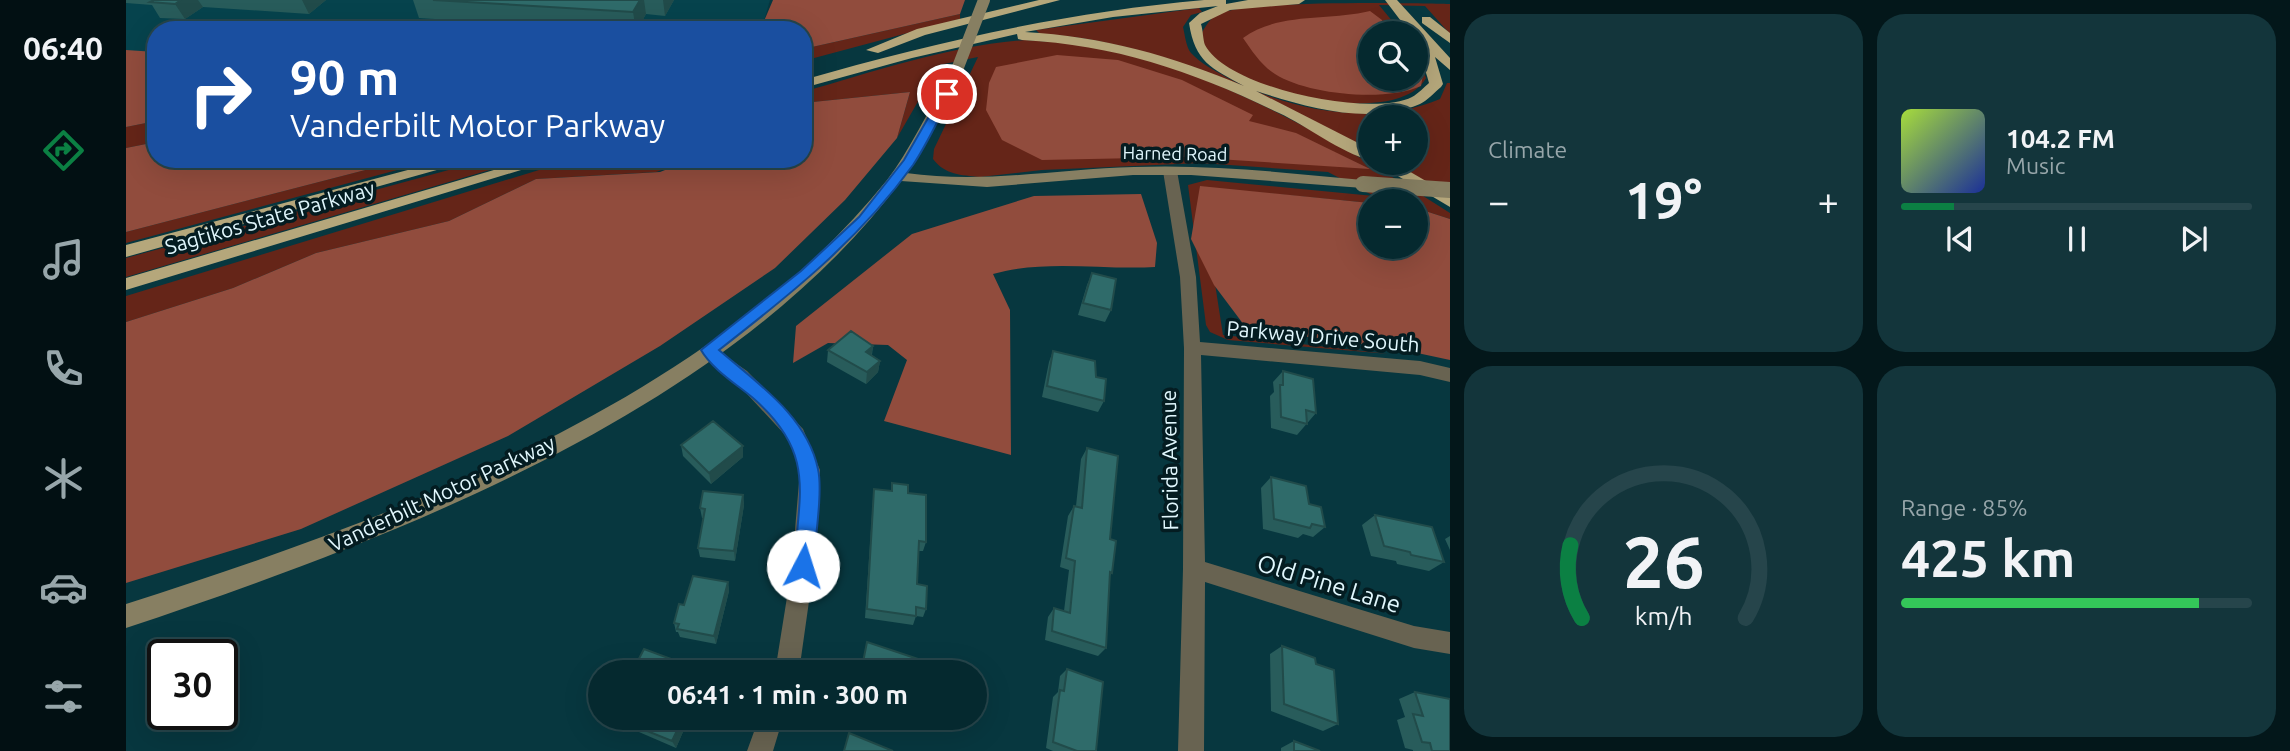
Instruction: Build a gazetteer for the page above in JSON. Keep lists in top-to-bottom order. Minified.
{"streets":{"highway":["Sagtikos State Parkway"],"main road":["Harned Road","Vanderbilt Motor Parkway"],"street":["Parkway Drive South","Florida Avenue","Old Pine Lane"]},"crossings":[["Harned Road","Florida Avenue"],["Harned Road","Vanderbilt Motor Parkway"],["Parkway Drive South","Florida Avenue"],["Florida Avenue","Old Pine Lane"]],"page":{"tabs":"06:40","tile":["Climate",["Range · 85%","425 km"]],"map_buttons":["+","−"],"turn":["90 m","Vanderbilt Motor Parkway"],"song":["104.2 FM","Music"],"heat":["−","19°","+"],"limit":"30","trip":"06:41 · 1 min · 300 m","gauge":["26","km/h"]}}
